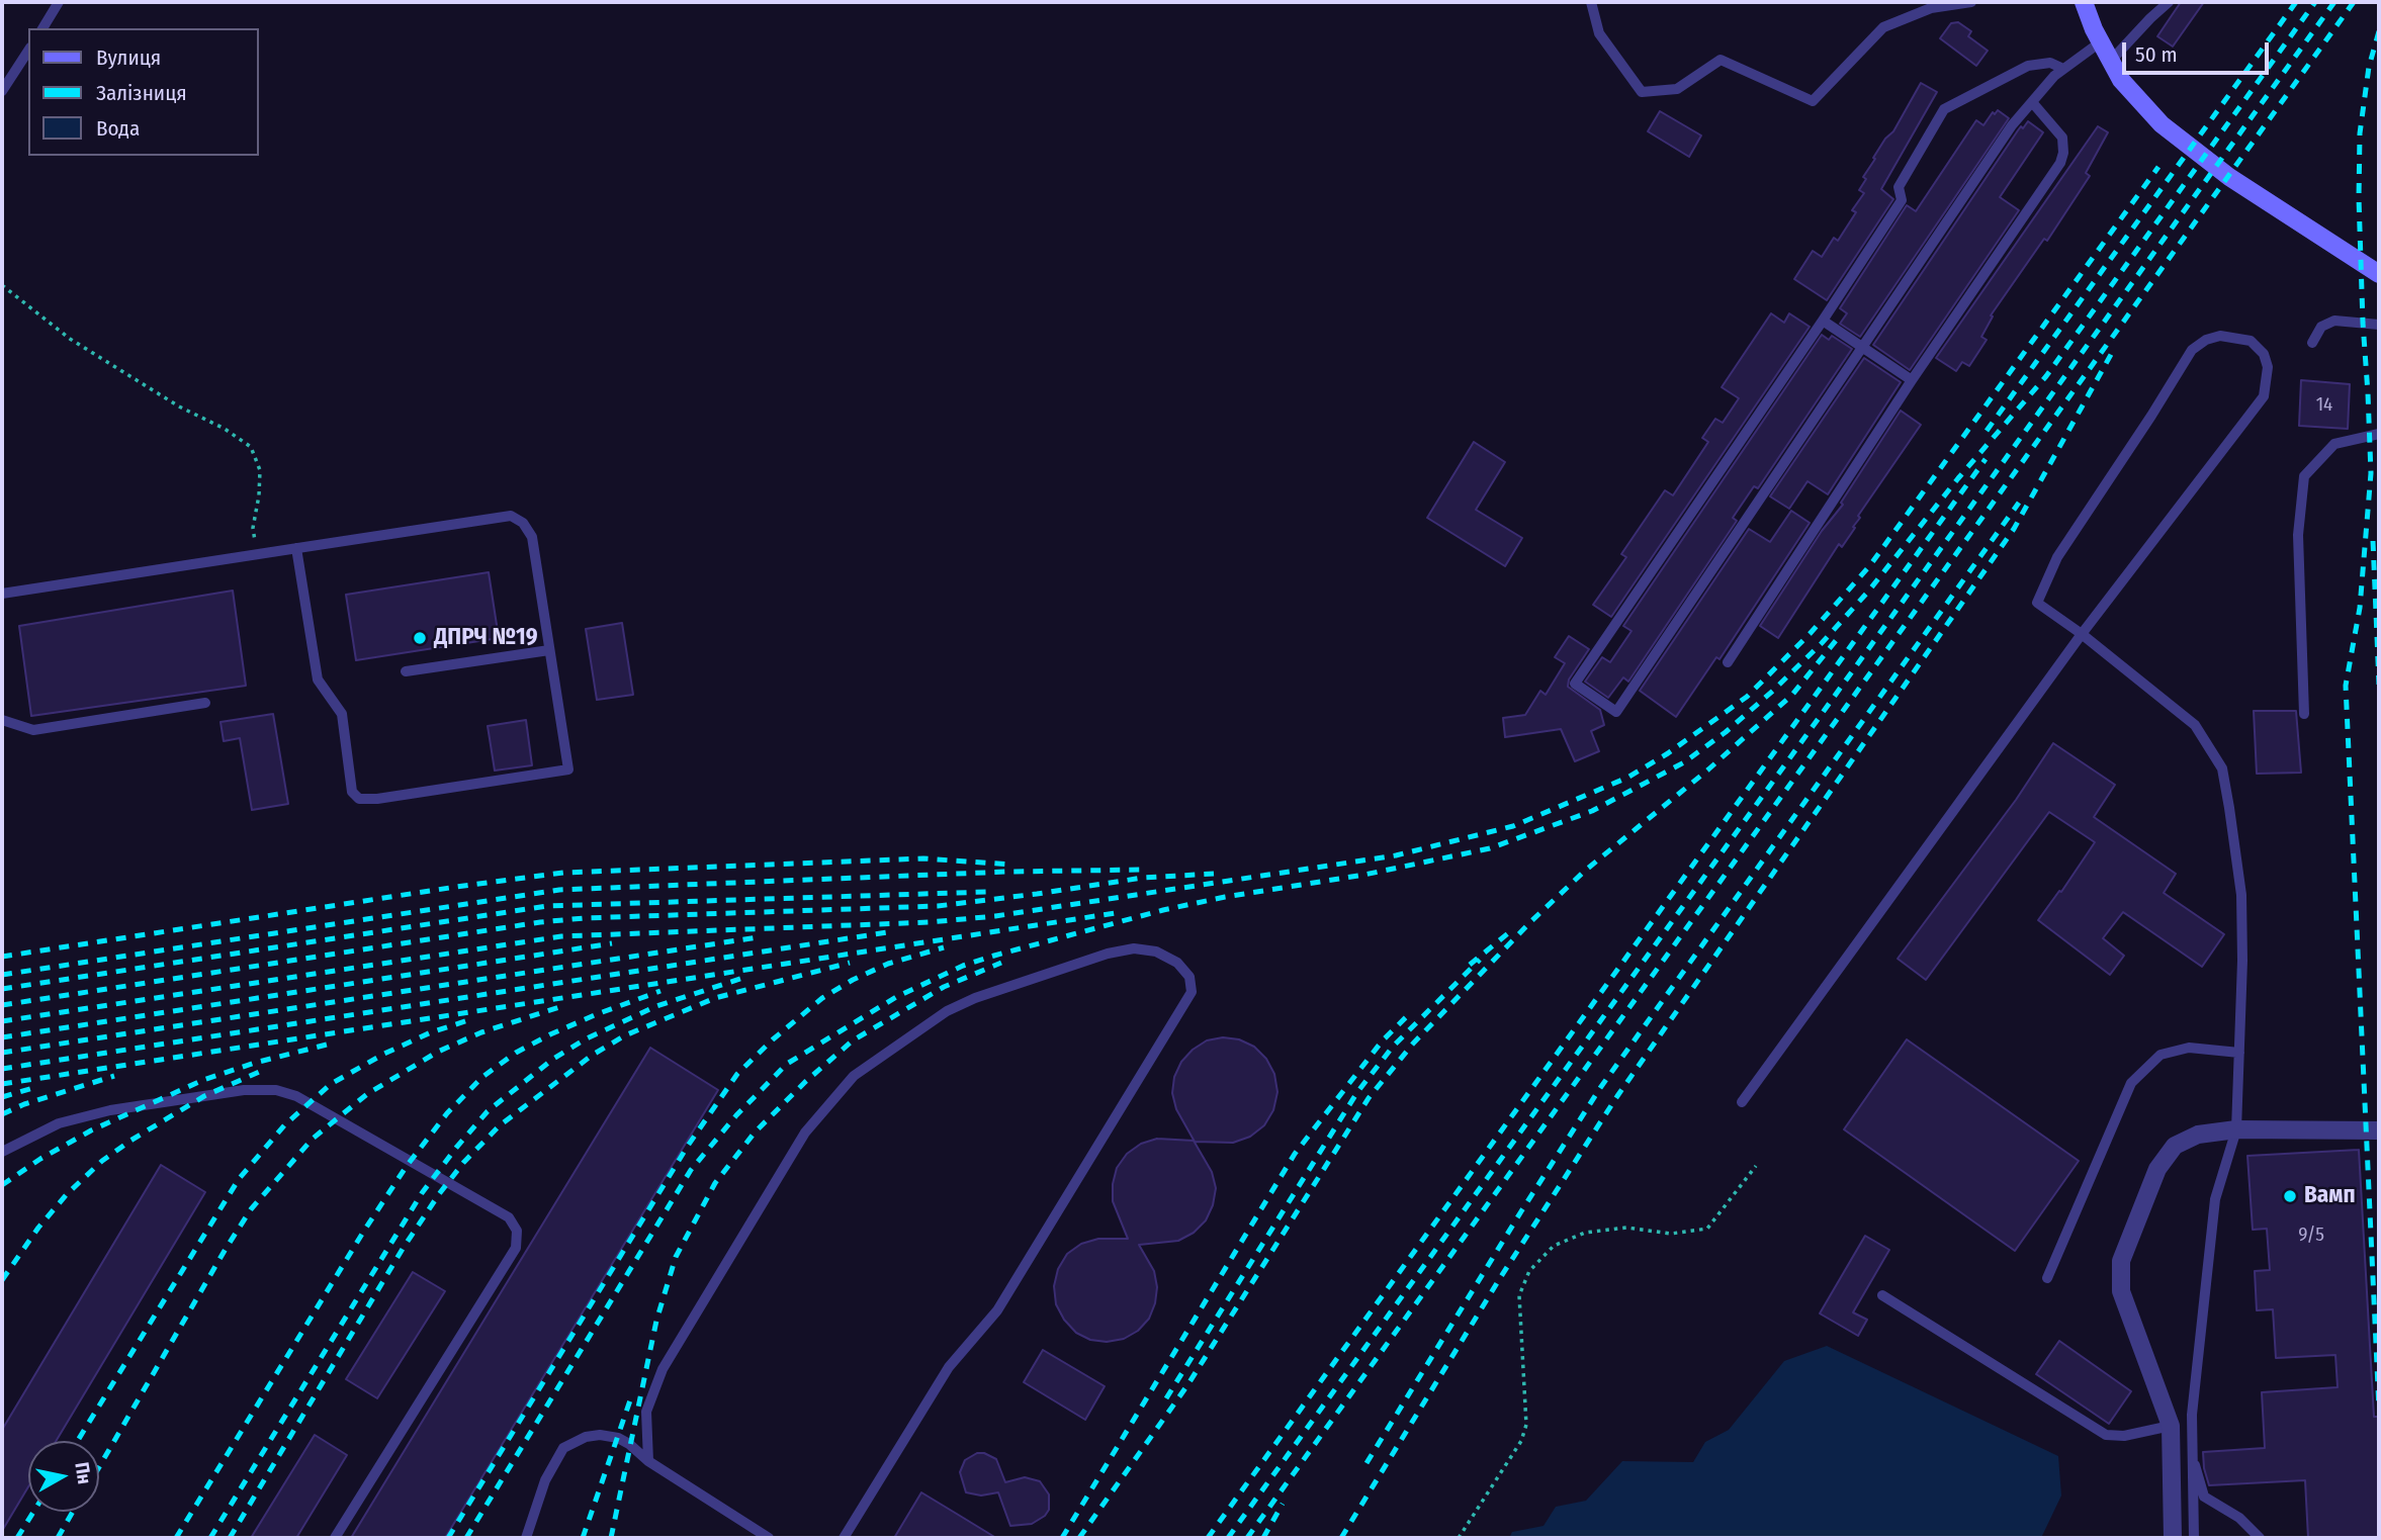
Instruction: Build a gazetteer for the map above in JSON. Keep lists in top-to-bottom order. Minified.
{"places":["ДПРЧ №19","Вамп"],"house_numbers":["14","9/5"],"legend":["Вулиця","Залізниця","Вода"],"scale_bar":"50 m","north":"right"}
